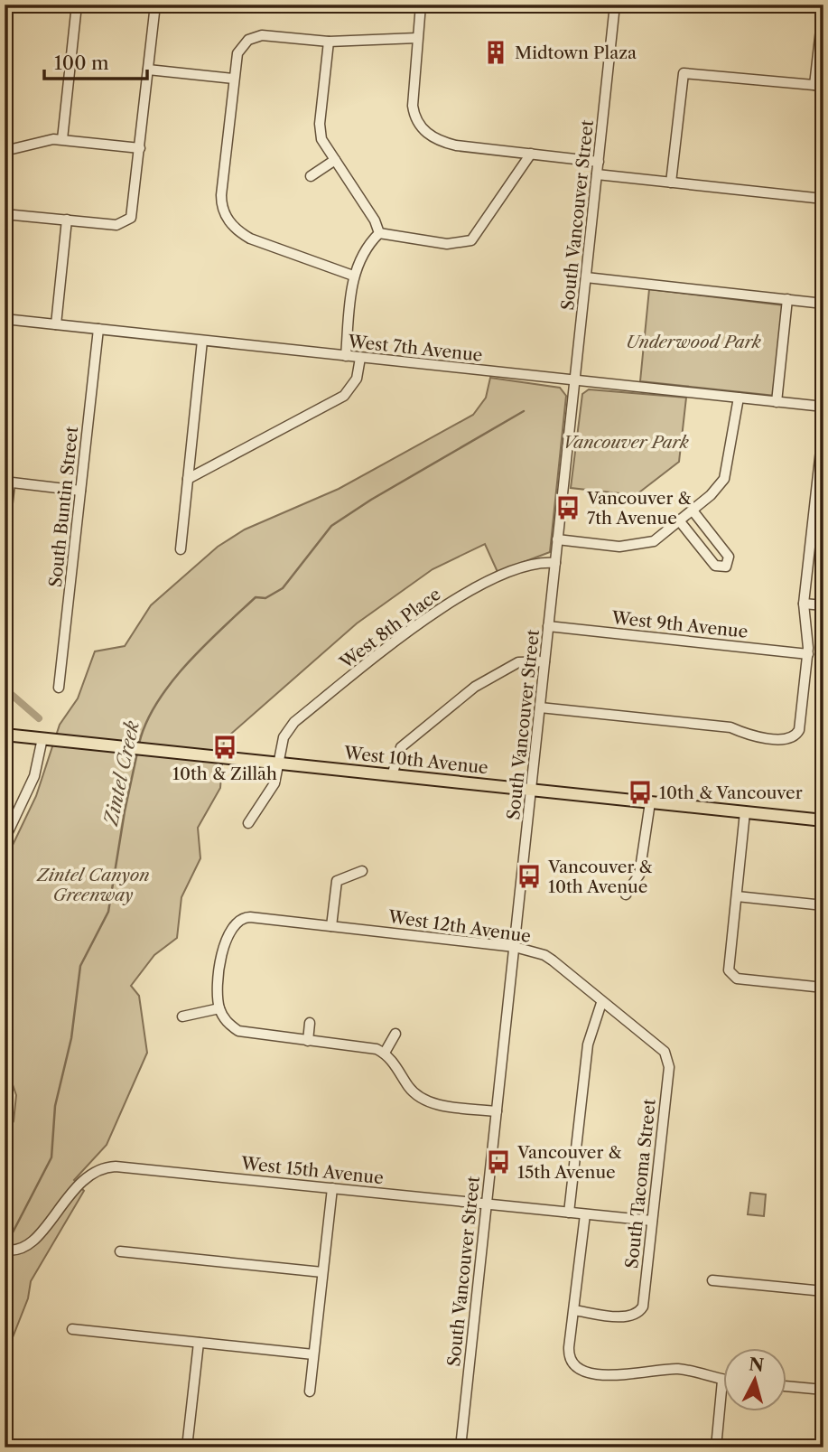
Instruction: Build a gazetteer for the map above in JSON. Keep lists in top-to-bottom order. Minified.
{"streets":{"main road":["West 10th Avenue"],"street":["South Vancouver Street","West 7th Avenue","South Buntin Street","West 9th Avenue","West 8th Place","West 12th Avenue","West 15th Avenue","South Tacoma Street"]},"crossings":[["South Vancouver Street","West 7th Avenue"],["South Vancouver Street","West 9th Avenue"],["South Vancouver Street","West 8th Place"],["South Vancouver Street","West 10th Avenue"],["South Vancouver Street","West 12th Avenue"],["South Vancouver Street","West 15th Avenue"],["West 7th Avenue","South Buntin Street"],["West 8th Place","West 10th Avenue"],["West 12th Avenue","South Tacoma Street"],["West 15th Avenue","South Tacoma Street"]],"water":["Zintel Creek"],"parks":["Underwood Park","Vancouver Park","Zintel Canyon Greenway"],"places":{"building":["Midtown Plaza"],"bus stop":["Vancouver & 7th Avenue","10th & Zillah","10th & Vancouver","Vancouver & 10th Avenue","Vancouver & 15th Avenue"]},"scale_bar":"100 m","north":"top"}
